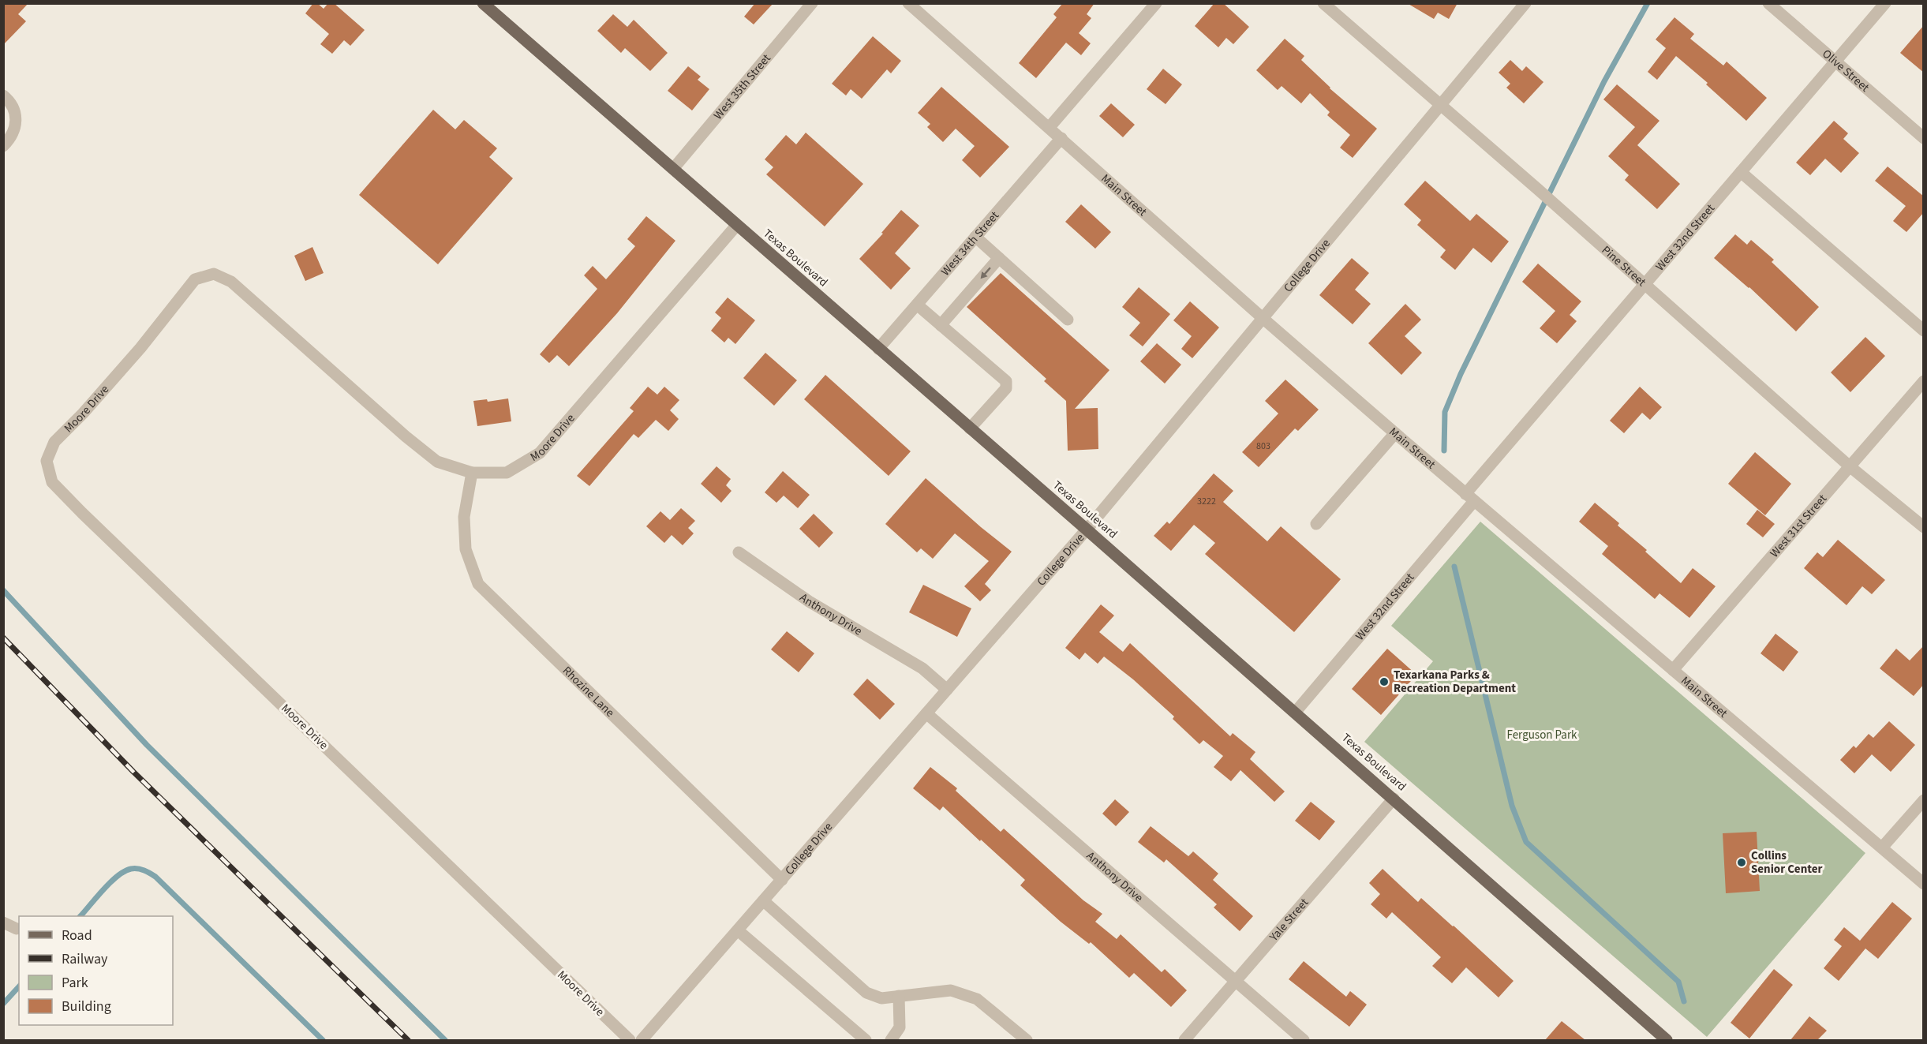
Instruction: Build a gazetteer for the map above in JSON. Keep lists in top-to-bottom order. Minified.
{"streets":{"main road":["Texas Boulevard"],"street":["Olive Street","West 35th Street","Main Street","West 32nd Street","West 34th Street","College Drive","Pine Street","Moore Drive","West 31st Street","Anthony Drive","Rhozine Lane","Yale Street"]},"crossings":[["Olive Street","West 32nd Street"],["West 35th Street","Texas Boulevard"],["Main Street","West 32nd Street"],["Main Street","West 34th Street"],["Main Street","College Drive"],["Main Street","West 31st Street"],["West 32nd Street","Texas Boulevard"],["West 32nd Street","Pine Street"],["West 34th Street","Texas Boulevard"],["Texas Boulevard","College Drive"],["Texas Boulevard","Moore Drive"],["Texas Boulevard","Yale Street"],["College Drive","Pine Street"],["College Drive","Anthony Drive"],["College Drive","Rhozine Lane"],["Pine Street","West 31st Street"],["Moore Drive","Rhozine Lane"],["Anthony Drive","Yale Street"]],"parks":["Ferguson Park"],"places":["Texarkana Parks & Recreation Department","Collins Senior Center"],"house_numbers":["803","3222"],"legend":["Road","Railway","Park","Building"]}
